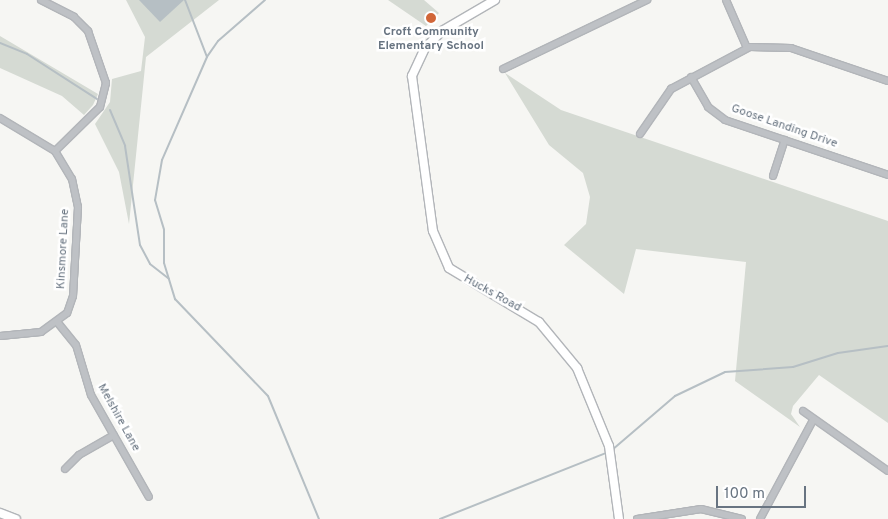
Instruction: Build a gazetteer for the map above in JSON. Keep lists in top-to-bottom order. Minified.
{"streets":{"main road":["Hucks Road"],"street":["Goose Landing Drive","Kinsmore Lane","Melshire Lane"]},"crossings":[["Kinsmore Lane","Melshire Lane"]],"places":["Croft Community Elementary School"],"scale_bar":"100 m"}
